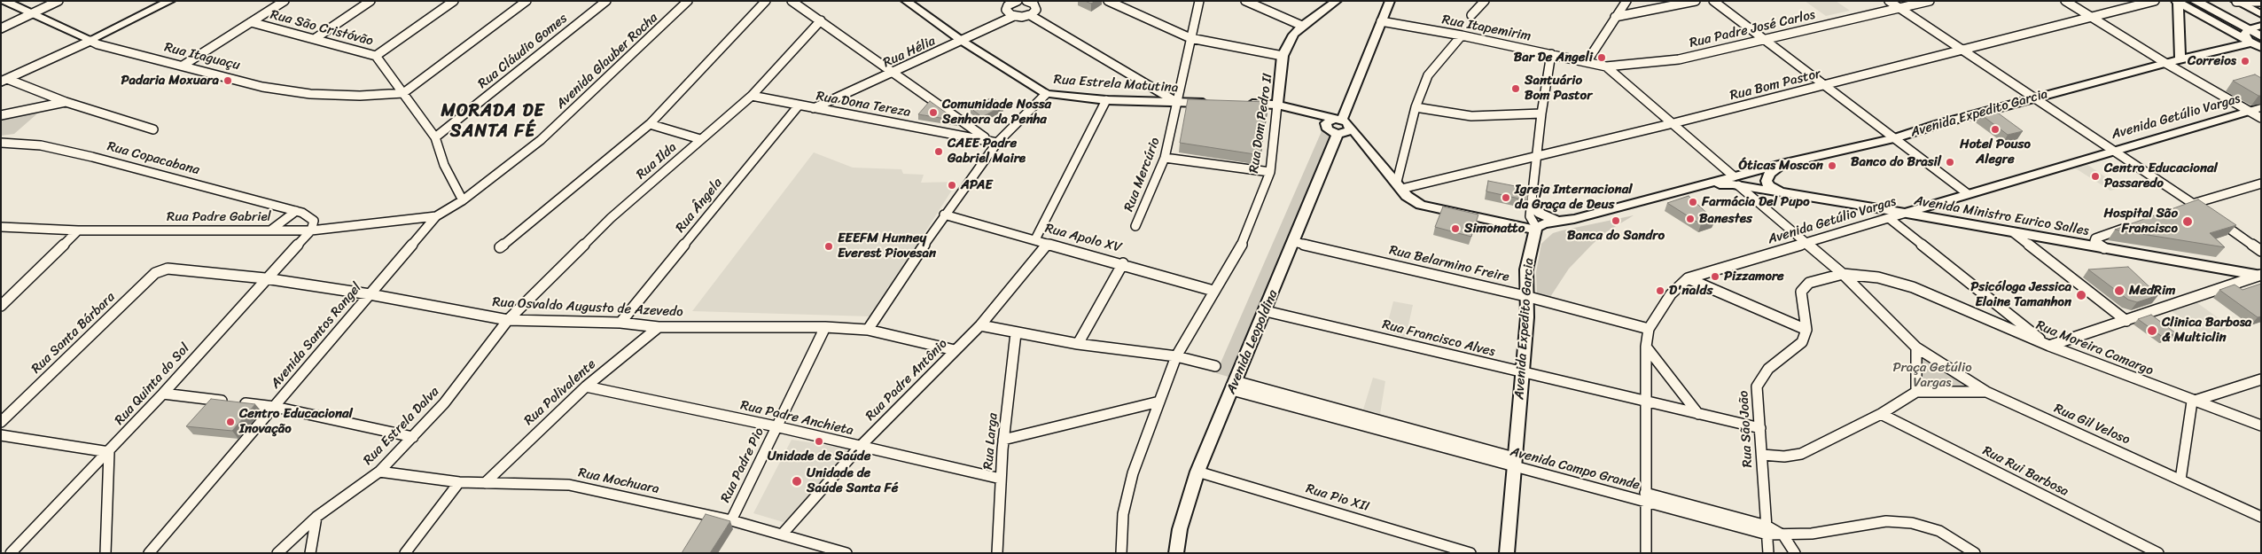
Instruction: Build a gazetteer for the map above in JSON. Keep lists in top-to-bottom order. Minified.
{"streets":{"main road":["Rua Itaguaçu","Rua Estrela Matutina","Avenida Expedito Garcia","Avenida Getúlio Vargas","Rua Dom Pedro II","Avenida Ministro Eurico Salles","Avenida Leopoldina"],"street":["Rua São Cristóvão","Rua Itapemirim","Rua Padre José Carlos","Rua Cláudio Gomes","Rua Hélia","Avenida Glauber Rocha","Rua Bom Pastor","Rua Dona Tereza","Rua Copacabana","Rua Ilda","Rua Mercúrio","Rua Ângela","Rua Padre Gabriel","Rua Apolo XV","Rua Belarmino Freire","Rua Osvaldo Augusto de Azevedo","Rua Santa Bárbara","Avenida Santos Rangel","Rua Francisco Alves","Rua Moreira Camargo","Rua Padre Antônio","Rua Quinta do Sol","Rua Polivalente","Rua Padre Anchieta","Rua Gil Veloso","Rua Estrela Dalva","Rua São João","Rua Larga","Rua Padre Pio","Avenida Campo Grande","Rua Rui Barbosa","Rua Mochuara","Rua Pio XII"]},"crossings":[["Rua São Cristóvão","Rua Cláudio Gomes"],["Rua São Cristóvão","Rua Itaguaçu"],["Rua São Cristóvão","Avenida Glauber Rocha"],["Rua Hélia","Rua Estrela Matutina"],["Rua Hélia","Rua Dona Tereza"],["Avenida Glauber Rocha","Rua Padre Gabriel"],["Avenida Glauber Rocha","Avenida Santos Rangel"],["Rua Estrela Matutina","Rua Mercúrio"],["Rua Dona Tereza","Rua Ilda"],["Rua Dona Tereza","Rua Ângela"],["Avenida Expedito Garcia","Avenida Ministro Eurico Salles"],["Avenida Expedito Garcia","Rua Belarmino Freire"],["Avenida Expedito Garcia","Rua Francisco Alves"],["Avenida Expedito Garcia","Avenida Campo Grande"],["Avenida Getúlio Vargas","Avenida Ministro Eurico Salles"],["Avenida Getúlio Vargas","Rua Belarmino Freire"],["Avenida Getúlio Vargas","Rua Francisco Alves"],["Avenida Getúlio Vargas","Avenida Campo Grande"],["Rua Dom Pedro II","Rua Apolo XV"],["Rua Copacabana","Rua Padre Gabriel"],["Rua Copacabana","Rua Quinta do Sol"],["Rua Ilda","Rua Osvaldo Augusto de Azevedo"],["Rua Ilda","Rua Estrela Dalva"],["Rua Ângela","Rua Osvaldo Augusto de Azevedo"],["Rua Padre Gabriel","Avenida Santos Rangel"],["Rua Padre Gabriel","Rua Quinta do Sol"],["Rua Apolo XV","Rua Padre Antônio"],["Rua Belarmino Freire","Avenida Leopoldina"],["Rua Osvaldo Augusto de Azevedo","Rua Santa Bárbara"],["Rua Osvaldo Augusto de Azevedo","Avenida Santos Rangel"],["Rua Osvaldo Augusto de Azevedo","Rua Padre Antônio"],["Rua Osvaldo Augusto de Azevedo","Rua Quinta do Sol"],["Rua Osvaldo Augusto de Azevedo","Rua Polivalente"],["Rua Osvaldo Augusto de Azevedo","Rua Estrela Dalva"],["Rua Osvaldo Augusto de Azevedo","Rua Padre Pio"],["Rua Francisco Alves","Avenida Leopoldina"],["Rua Francisco Alves","Rua São João"],["Avenida Leopoldina","Avenida Campo Grande"],["Avenida Leopoldina","Rua Pio XII"],["Rua Moreira Camargo","Rua Gil Veloso"],["Rua Padre Antônio","Rua Padre Anchieta"],["Rua Padre Antônio","Rua Mochuara"],["Rua Polivalente","Rua Padre Anchieta"],["Rua Polivalente","Rua Mochuara"],["Rua Padre Anchieta","Rua Larga"],["Rua Padre Anchieta","Rua Padre Pio"],["Rua Estrela Dalva","Rua Mochuara"],["Rua São João","Avenida Campo Grande"],["Rua Padre Pio","Rua Mochuara"]],"districts":["MORADA DE SANTA FÉ"],"parks":["Praça Getúlio Vargas"],"places":["Bar De Angeli","Correios","Padaria Moxuara","Santuário Bom Pastor","Comunidade Nossa Senhora da Penha","Hotel Pouso Alegre","CAEE Padre Gabriel Maire","Banco do Brasil","Óticas Moscon","Centro Educacional Passaredo","APAE","Igreja Internacional da Graça de Deus","Farmácia Del Pupo","Banestes","Banca do Sandro","Hospital São Francisco","Simonatto","EEEFM Hunney Everest Piovesan","Pizzamore","D'nalds","MedRim","Psicóloga Jessica Elaine Tamanhon","Clinica Barbosa & Multiclin","Centro Educacional Inovação","Unidade de Saúde","Unidade de Saúde Santa Fé"]}
